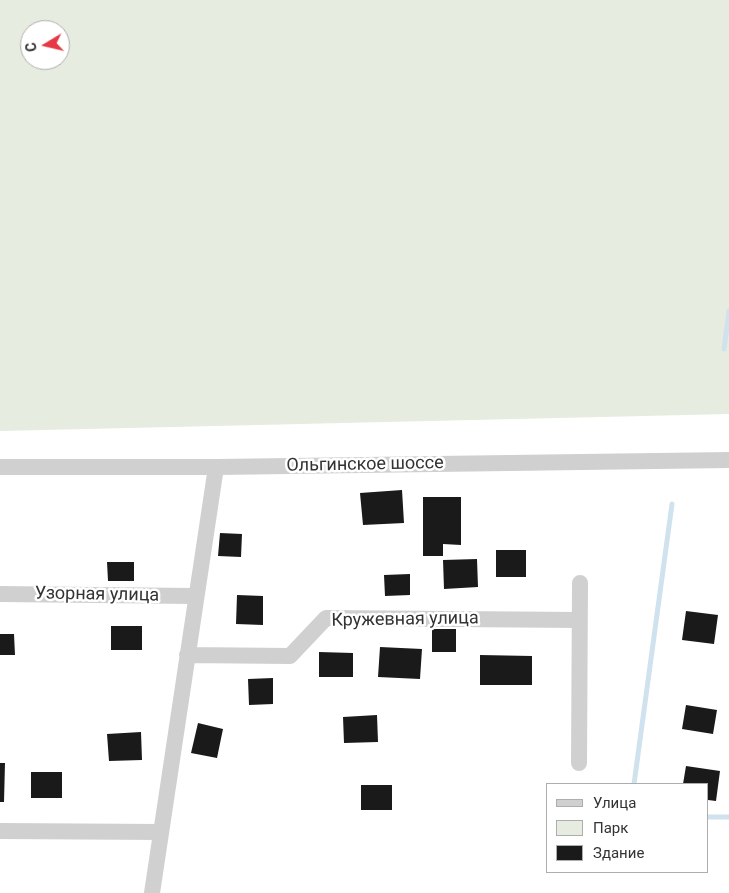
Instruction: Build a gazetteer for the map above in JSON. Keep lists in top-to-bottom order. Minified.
{"streets":{"street":["Ольгинское шоссе","Узорная улица","Кружевная улица"]},"legend":["Улица","Парк","Здание"],"north":"left"}
